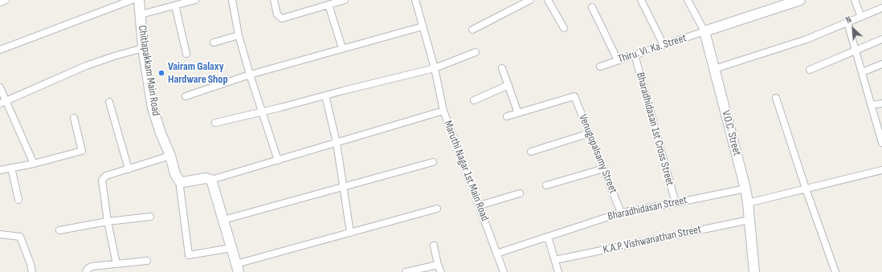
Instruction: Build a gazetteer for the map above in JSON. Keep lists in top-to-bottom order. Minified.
{"streets":{"street":["Thiru. Vi. Ka. Street","Chitlapakkam Main Road","Bharadhidasan 1st Cross Street","V.O.C. Street","Venugopalsamy Street","Maruthi Nagar 1st Main Road","Bharadhidasan Street","K.A.P. Vishwanathan Street"]},"crossings":[["Thiru. Vi. Ka. Street","Bharadhidasan 1st Cross Street"],["Thiru. Vi. Ka. Street","V.O.C. Street"],["Bharadhidasan 1st Cross Street","Bharadhidasan Street"],["V.O.C. Street","Bharadhidasan Street"],["V.O.C. Street","K.A.P. Vishwanathan Street"],["Venugopalsamy Street","Bharadhidasan Street"],["Maruthi Nagar 1st Main Road","Bharadhidasan Street"]],"places":["Vairam Galaxy Hardware Shop"],"north":"top left"}
